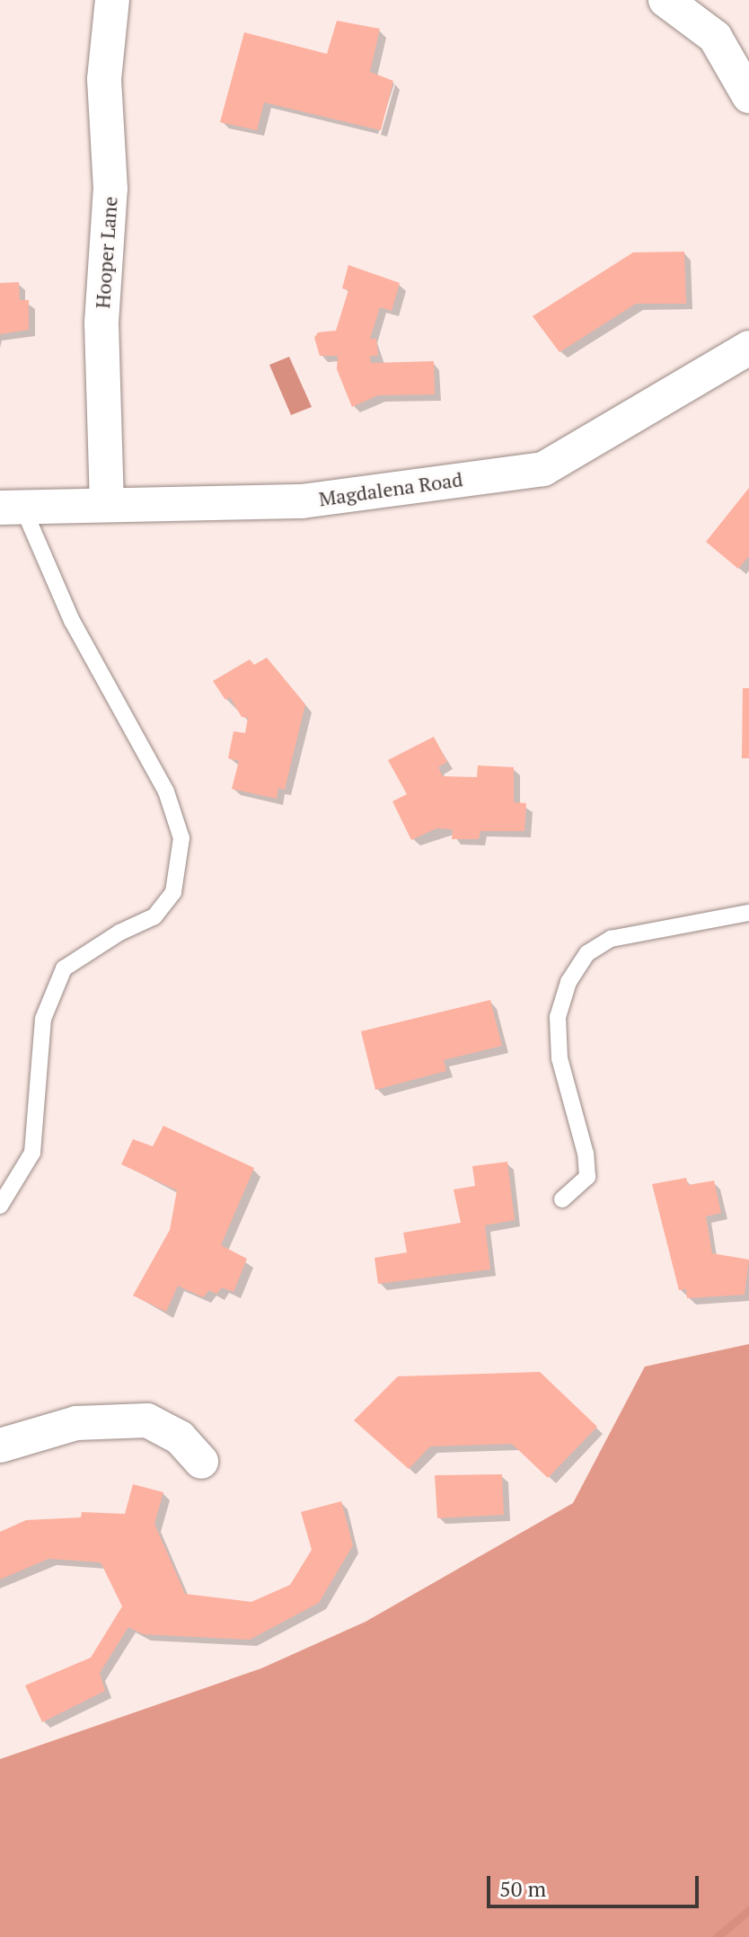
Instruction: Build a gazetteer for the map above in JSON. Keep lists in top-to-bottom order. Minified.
{"streets":{"street":["Hooper Lane","Magdalena Road"]},"crossings":[["Hooper Lane","Magdalena Road"]],"scale_bar":"50 m"}
